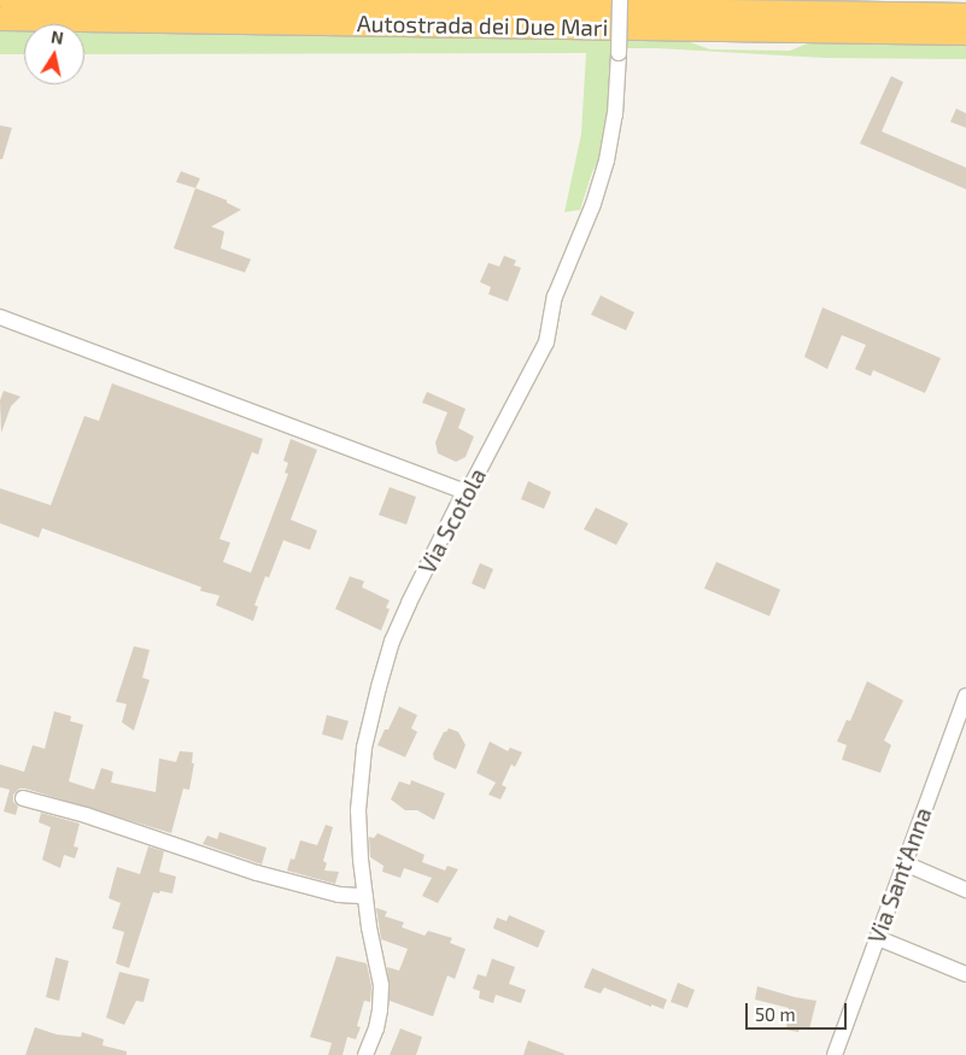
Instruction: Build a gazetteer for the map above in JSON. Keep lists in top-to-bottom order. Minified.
{"streets":{"highway":["Autostrada dei Due Mari"],"street":["Via Scotola","Via Sant'Anna"]},"scale_bar":"50 m","north":"top"}
